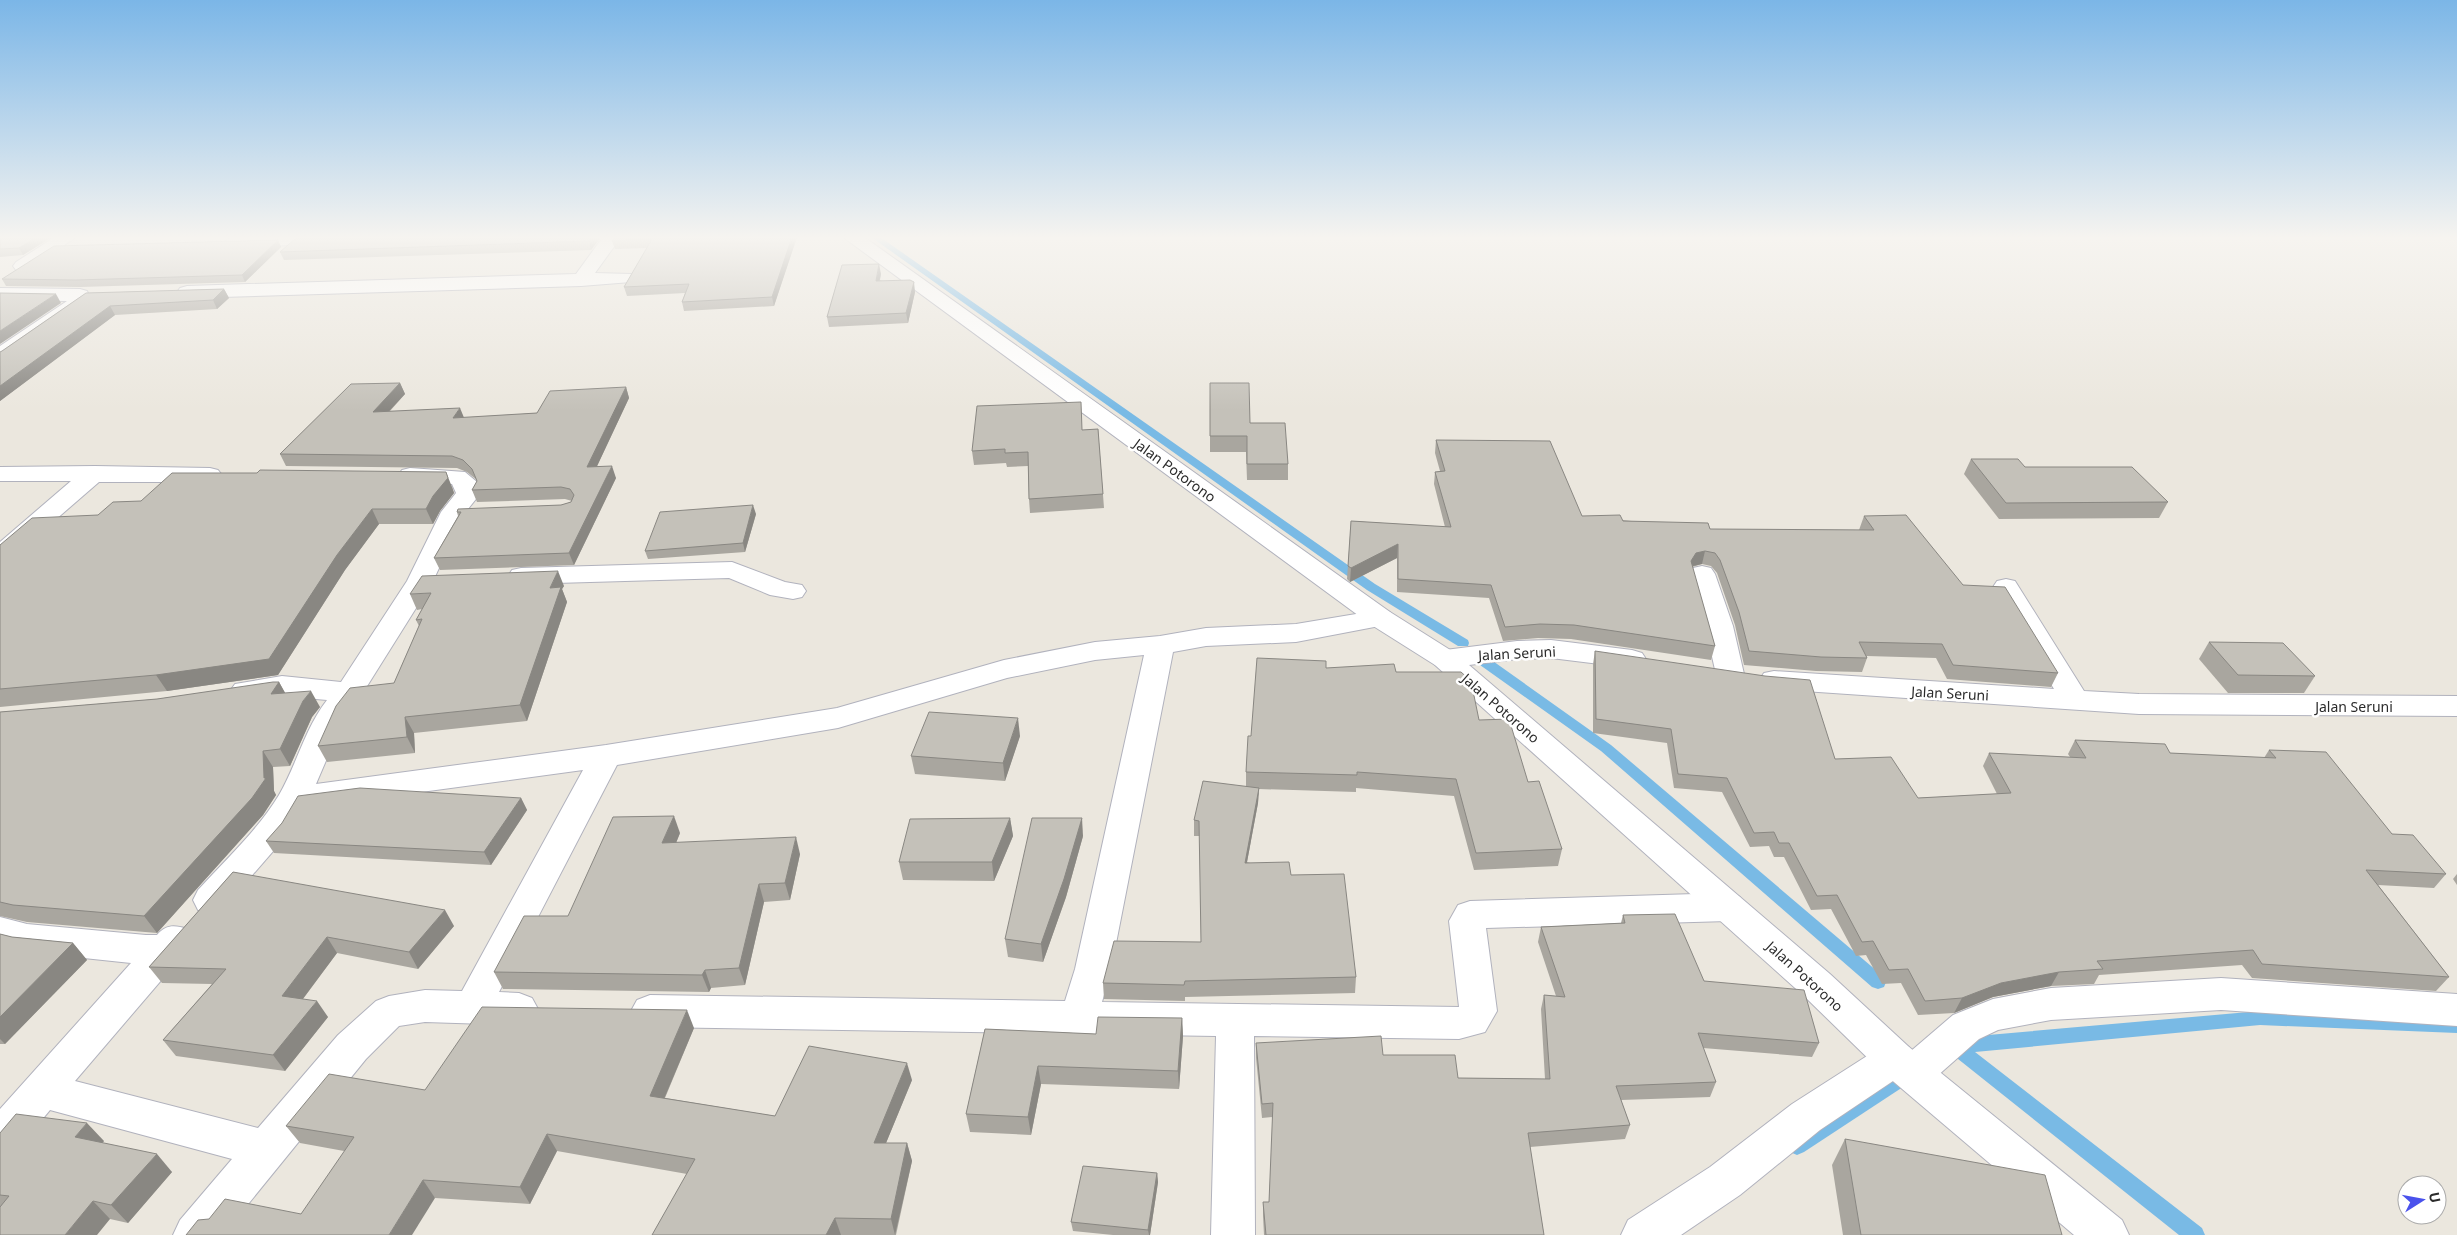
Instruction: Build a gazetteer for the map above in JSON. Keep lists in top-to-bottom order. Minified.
{"streets":{"street":["Jalan Potorono","Jalan Seruni"]},"crossings":[["Jalan Potorono","Jalan Seruni"]],"north":"right"}
